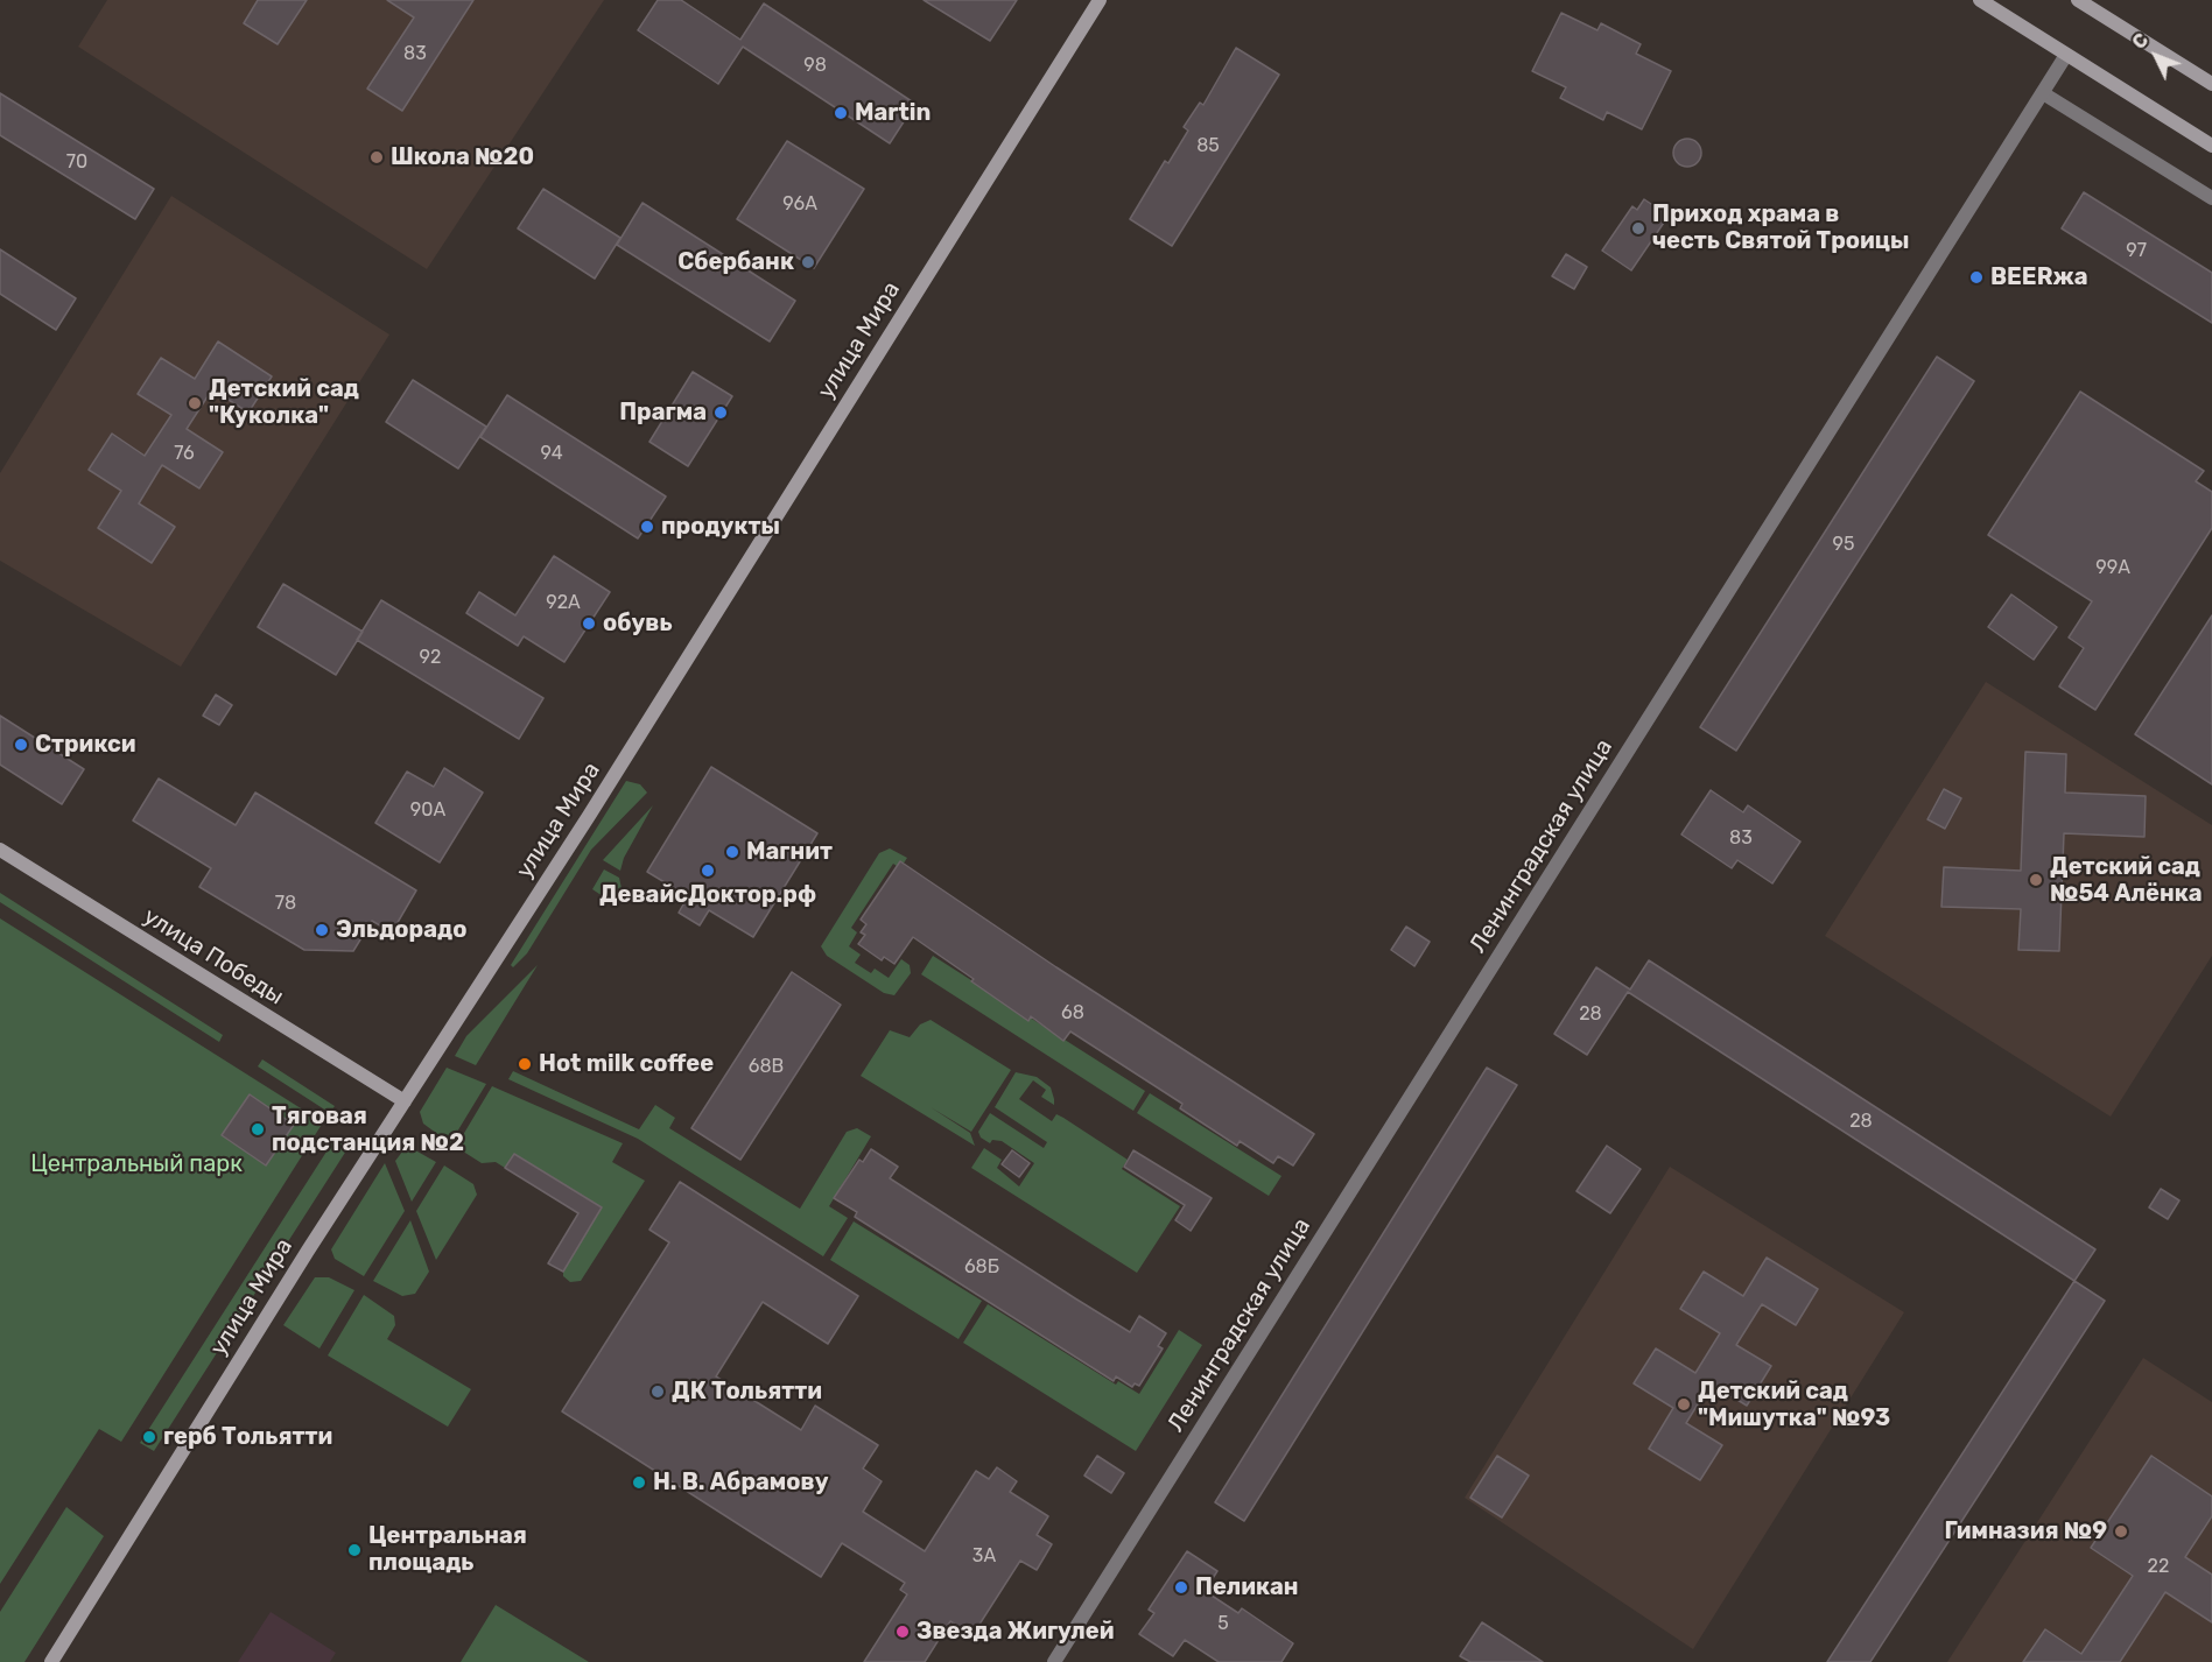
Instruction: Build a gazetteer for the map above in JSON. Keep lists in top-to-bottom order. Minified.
{"streets":{"main road":["улица Мира","улица Победы"],"street":["Ленинградская улица"]},"crossings":[["улица Мира","улица Победы"]],"parks":["Центральный парк"],"places":["Martin","Школа №20","Приход храма в честь Святой Троицы","Сбербанк","BEERжа","Детский сад \"Куколка\"","Прагма","продукты","обувь","Стрикси","Магнит","ДевайсДоктор.рф","Детский сад №54 Алёнка","Эльдорадо","Hot milk coffee","Тяговая подстанция №2","ДК Тольятти","Детский сад \"Мишутка\" №93","герб Тольятти","Н. В. Абрамову","Гимназия №9","Центральная площадь","Пеликан","Звезда Жигулей"],"house_numbers":["83","98","85","70","96А","97","76","94","95","99А","92А","92","90А","83","78","68","28","68В","28","68Б","3А","22","5"],"north":"top left"}
